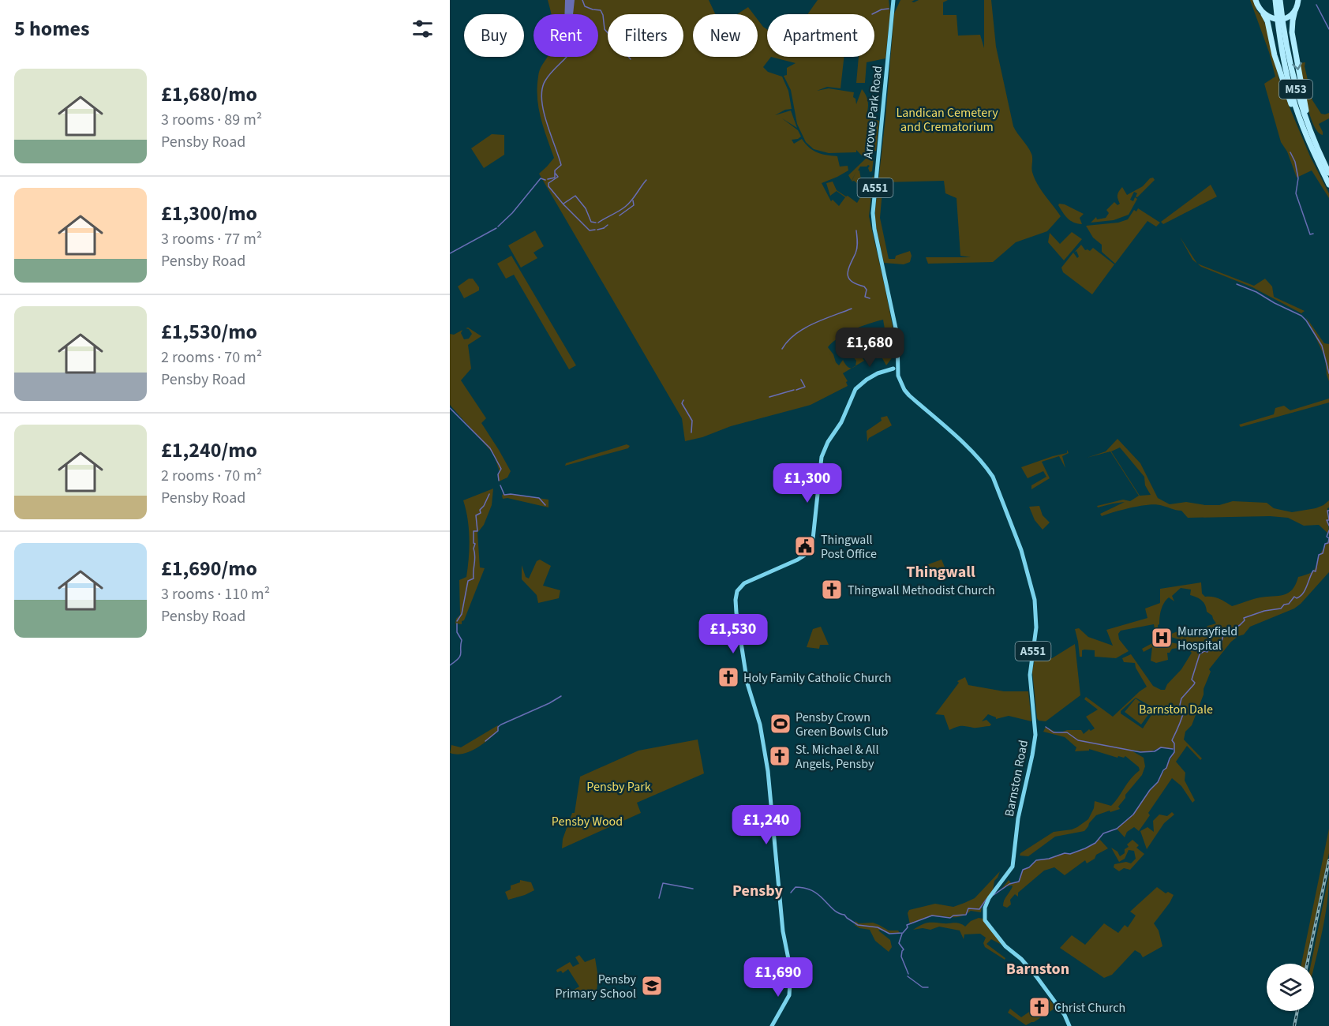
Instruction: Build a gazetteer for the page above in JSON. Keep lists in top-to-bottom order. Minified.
{"streets":{"highway":["M53"],"main road":["Arrowe Park Road","A551","Barnston Road"]},"crossings":[["Arrowe Park Road","Barnston Road"]],"districts":["Thingwall","Pensby","Barnston"],"parks":["Landican Cemetery and Crematorium","Barnston Dale","Pensby Park","Pensby Wood"],"places":{"public building":["Thingwall Post Office"],"church":["Thingwall Methodist Church","Holy Family Catholic Church","St. Michael & All Angels, Pensby","Christ Church"],"hospital":["Murrayfield Hospital"],"sports":["Pensby Crown Green Bowls Club"],"school or university":["Pensby Primary School"]},"page":{"heading":"5 homes","chip":["Buy","Rent","Filters","New","Apartment"],"list":[{"name":"£1,680/mo","note":"3 rooms · 89 m² · Pensby Road"},{"name":"£1,300/mo","note":"3 rooms · 77 m² · Pensby Road"},{"name":"£1,530/mo","note":"2 rooms · 70 m² · Pensby Road"},{"name":"£1,240/mo","note":"2 rooms · 70 m² · Pensby Road"},{"name":"£1,690/mo","note":"3 rooms · 110 m² · Pensby Road"}],"price":["£1,680","£1,300","£1,530","£1,240","£1,690"]}}
